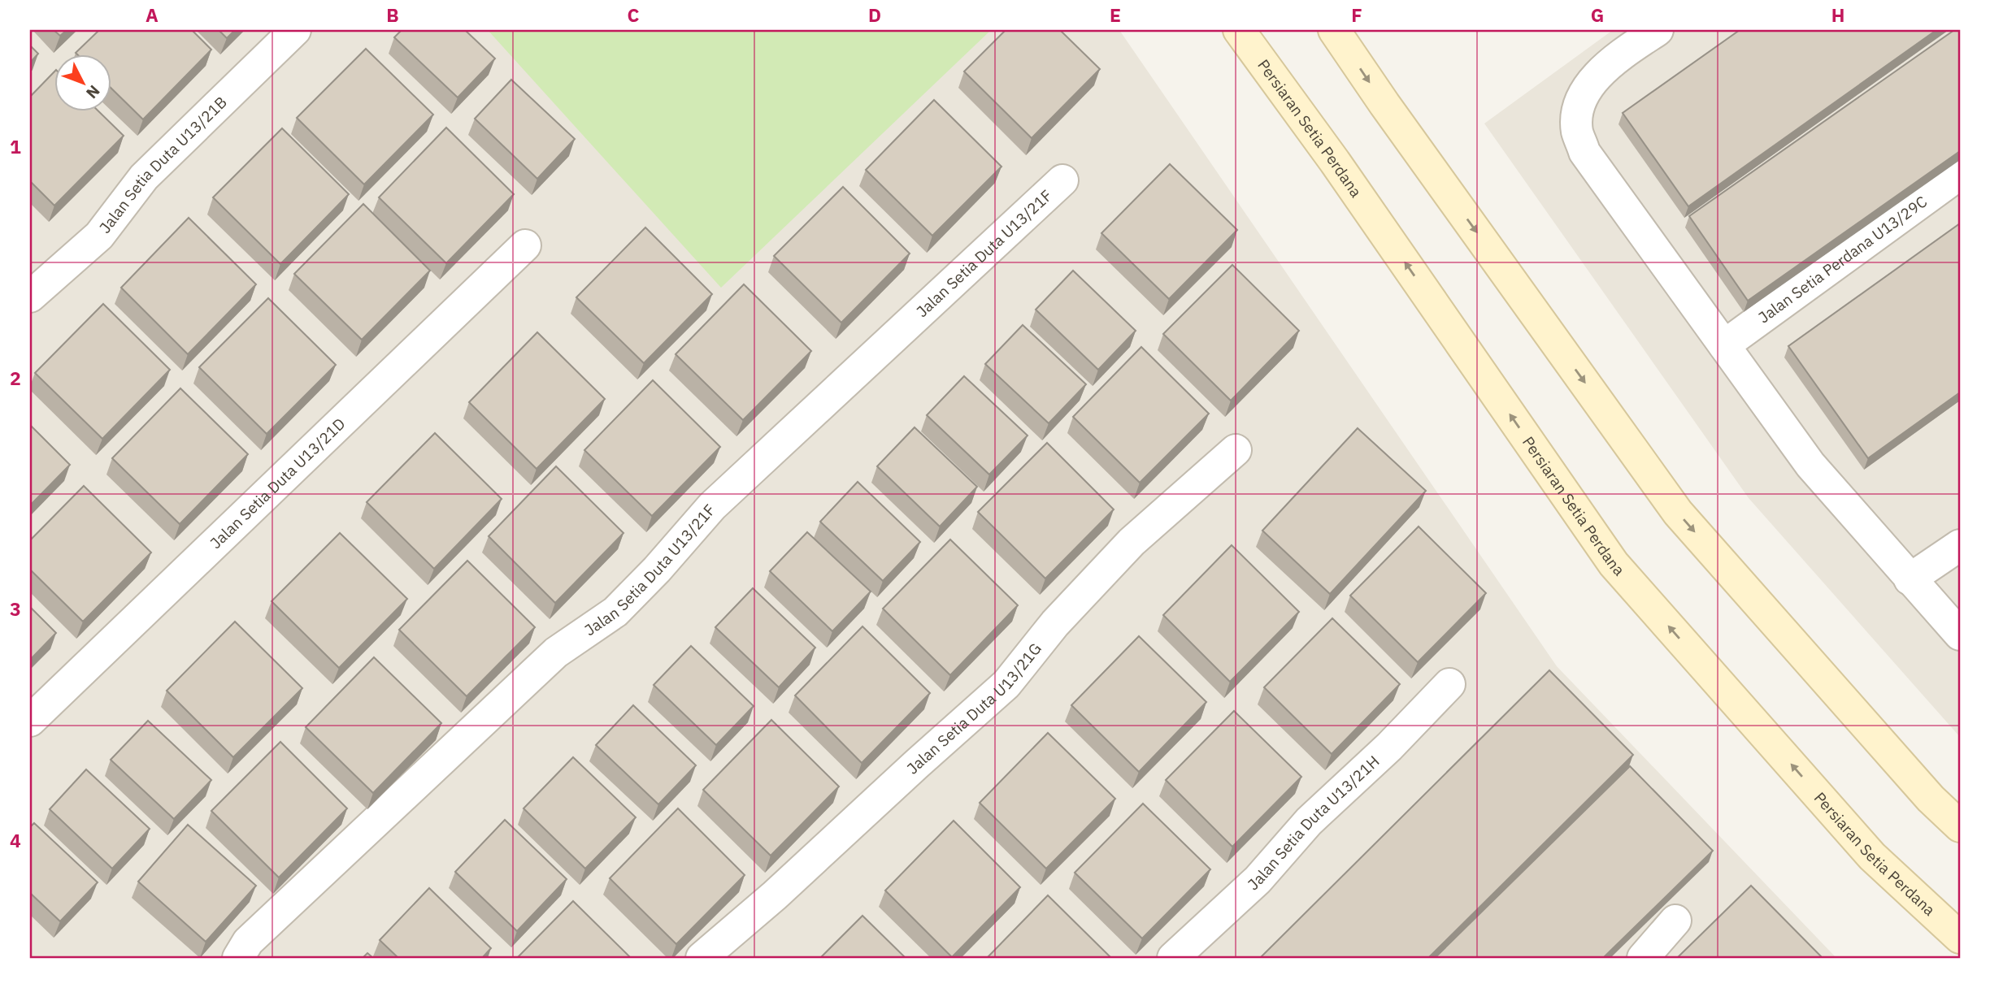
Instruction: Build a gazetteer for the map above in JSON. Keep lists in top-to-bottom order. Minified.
{"streets":{"main road":["Persiaran Setia Perdana"],"street":["Jalan Setia Duta U13/21B","Jalan Setia Duta U13/21F","Jalan Setia Perdana U13/29C","Jalan Setia Duta U13/21D","Jalan Setia Duta U13/21G","Jalan Setia Duta U13/21H"]},"north":"bottom right","grid":{"columns":["A","B","C","D","E","F","G","H"],"rows":["1","2","3","4"]}}
